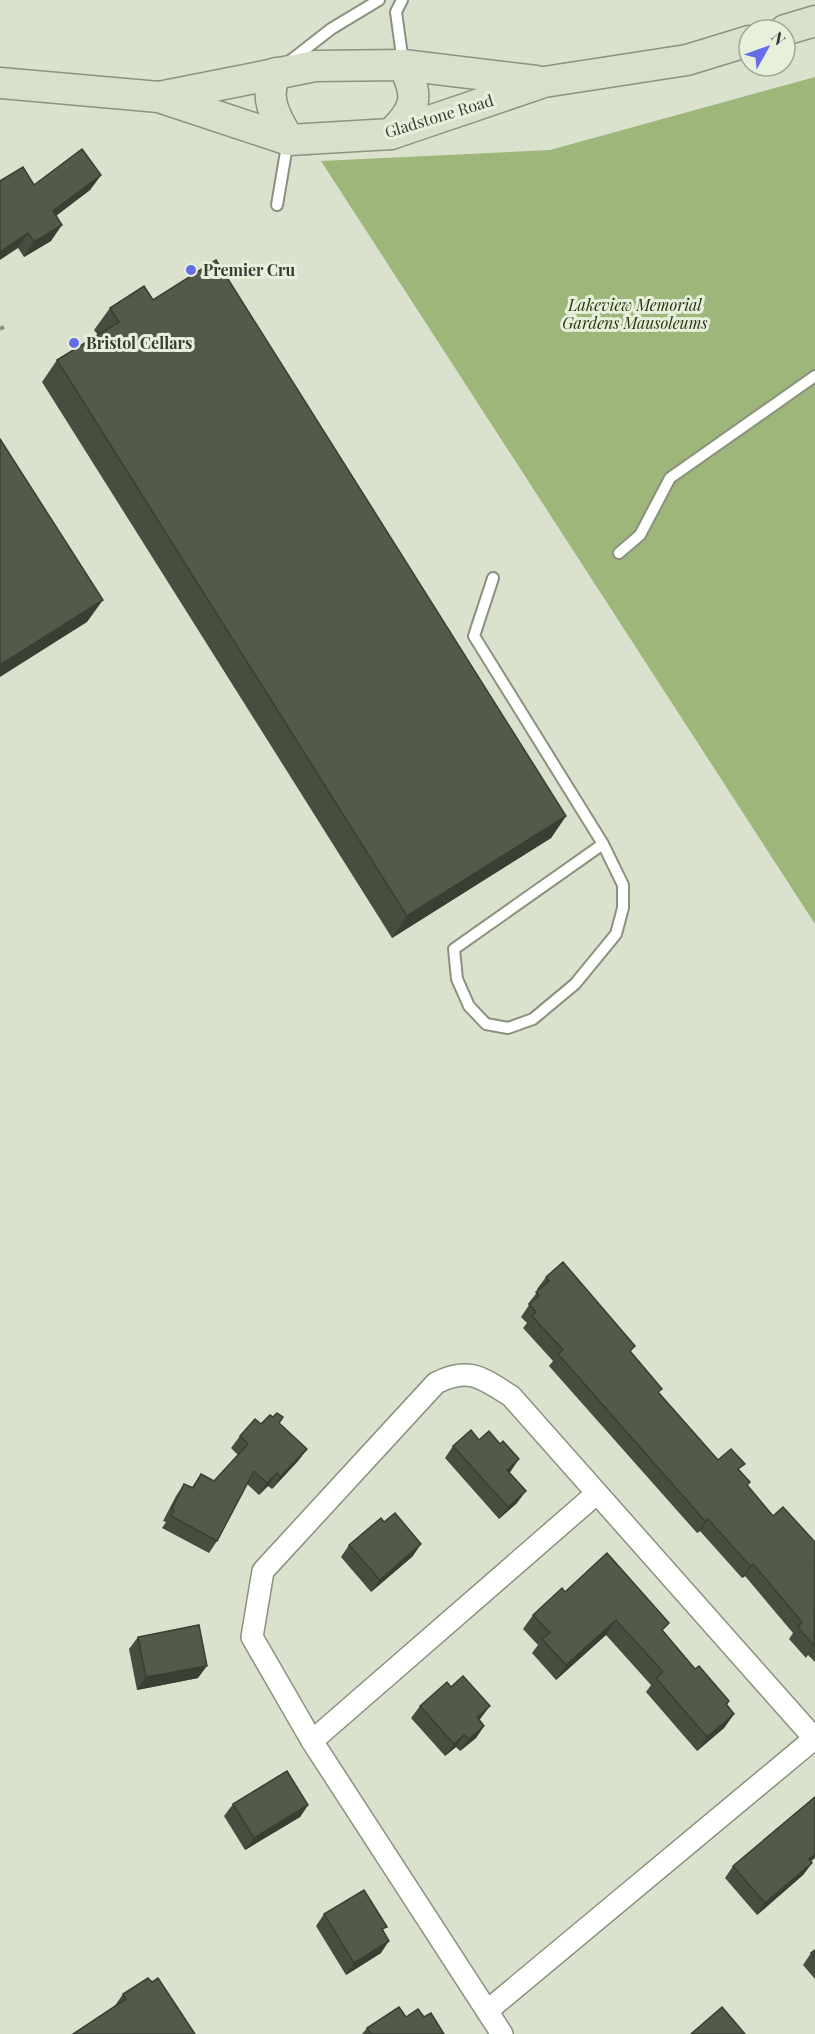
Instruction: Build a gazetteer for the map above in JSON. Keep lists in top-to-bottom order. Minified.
{"streets":{"main road":["Gladstone Road"]},"parks":["Lakeview Memorial Gardens Mausoleums"],"places":["Premier Cru","Bristol Cellars"],"north":"top right"}
